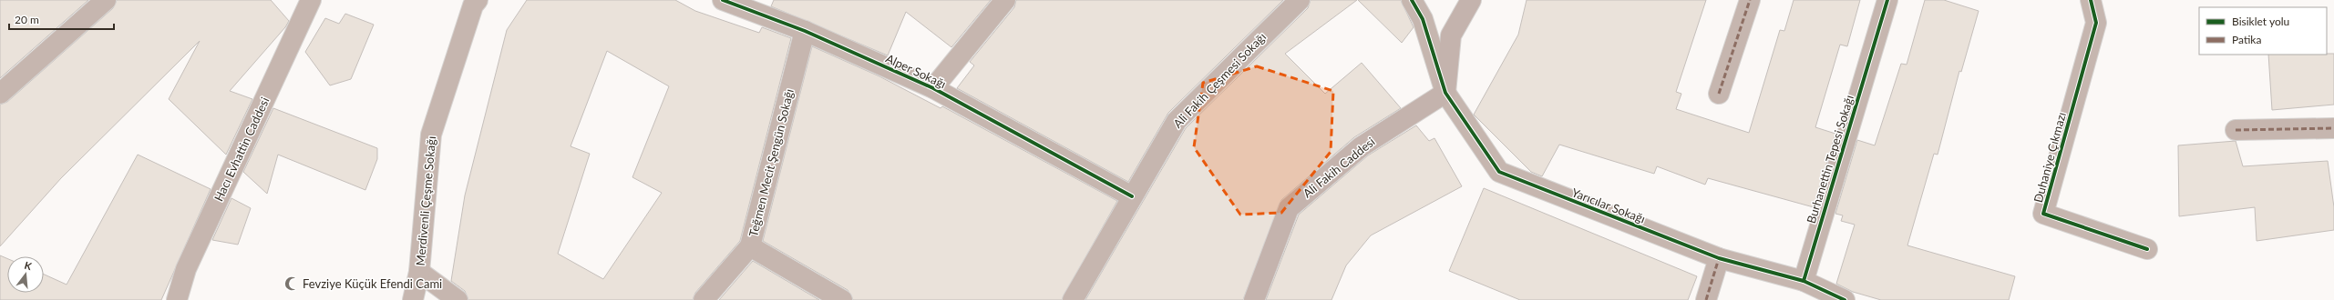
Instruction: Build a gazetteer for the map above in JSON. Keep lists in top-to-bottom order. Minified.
{"streets":{"street":["Alper Sokağı","Ali Fakih Çeşmesi Sokağı","Hacı Evhattin Caddesi","Duhaniye Çıkmazı","Burhanettin Tepesi Sokağı","Teğmen Mecit Şengün Sokağı","Ali Fakih Caddesi","Merdivenli Çeşme Sokağı","Yarıcılar Sokağı"]},"crossings":[["Alper Sokağı","Ali Fakih Çeşmesi Sokağı"],["Alper Sokağı","Teğmen Mecit Şengün Sokağı"],["Burhanettin Tepesi Sokağı","Yarıcılar Sokağı"],["Ali Fakih Caddesi","Yarıcılar Sokağı"]],"places":{"mosque":["Fevziye Küçük Efendi Cami"]},"legend":["Bisiklet yolu","Patika"],"scale_bar":"20 m","north":"top"}
